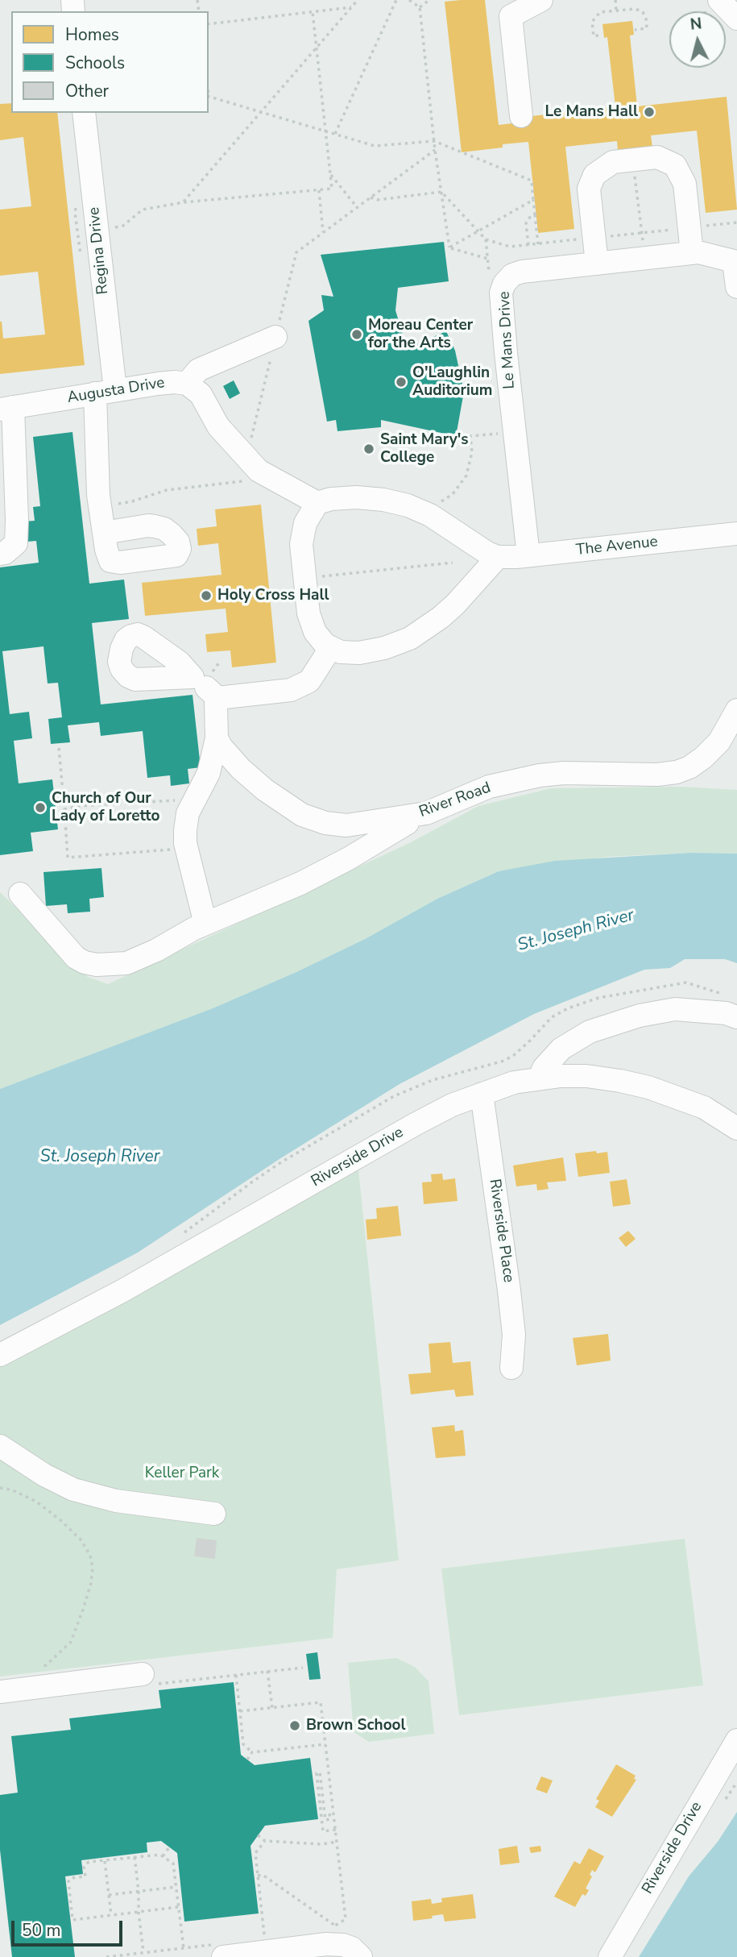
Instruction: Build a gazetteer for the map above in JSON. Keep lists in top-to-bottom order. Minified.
{"streets":{"street":["Regina Drive","Le Mans Drive","Augusta Drive","The Avenue","River Road","Riverside Drive","Riverside Place"]},"crossings":[["Regina Drive","Augusta Drive"],["Le Mans Drive","The Avenue"],["Augusta Drive","The Avenue"],["Riverside Drive","Riverside Place"]],"water":["St. Joseph River"],"parks":["Keller Park"],"places":["Le Mans Hall","Moreau Center for the Arts","O'Laughlin Auditorium","Saint Mary's College","Holy Cross Hall","Church of Our Lady of Loretto","Brown School"],"legend":["Homes","Schools","Other"],"scale_bar":"50 m","north":"top"}
